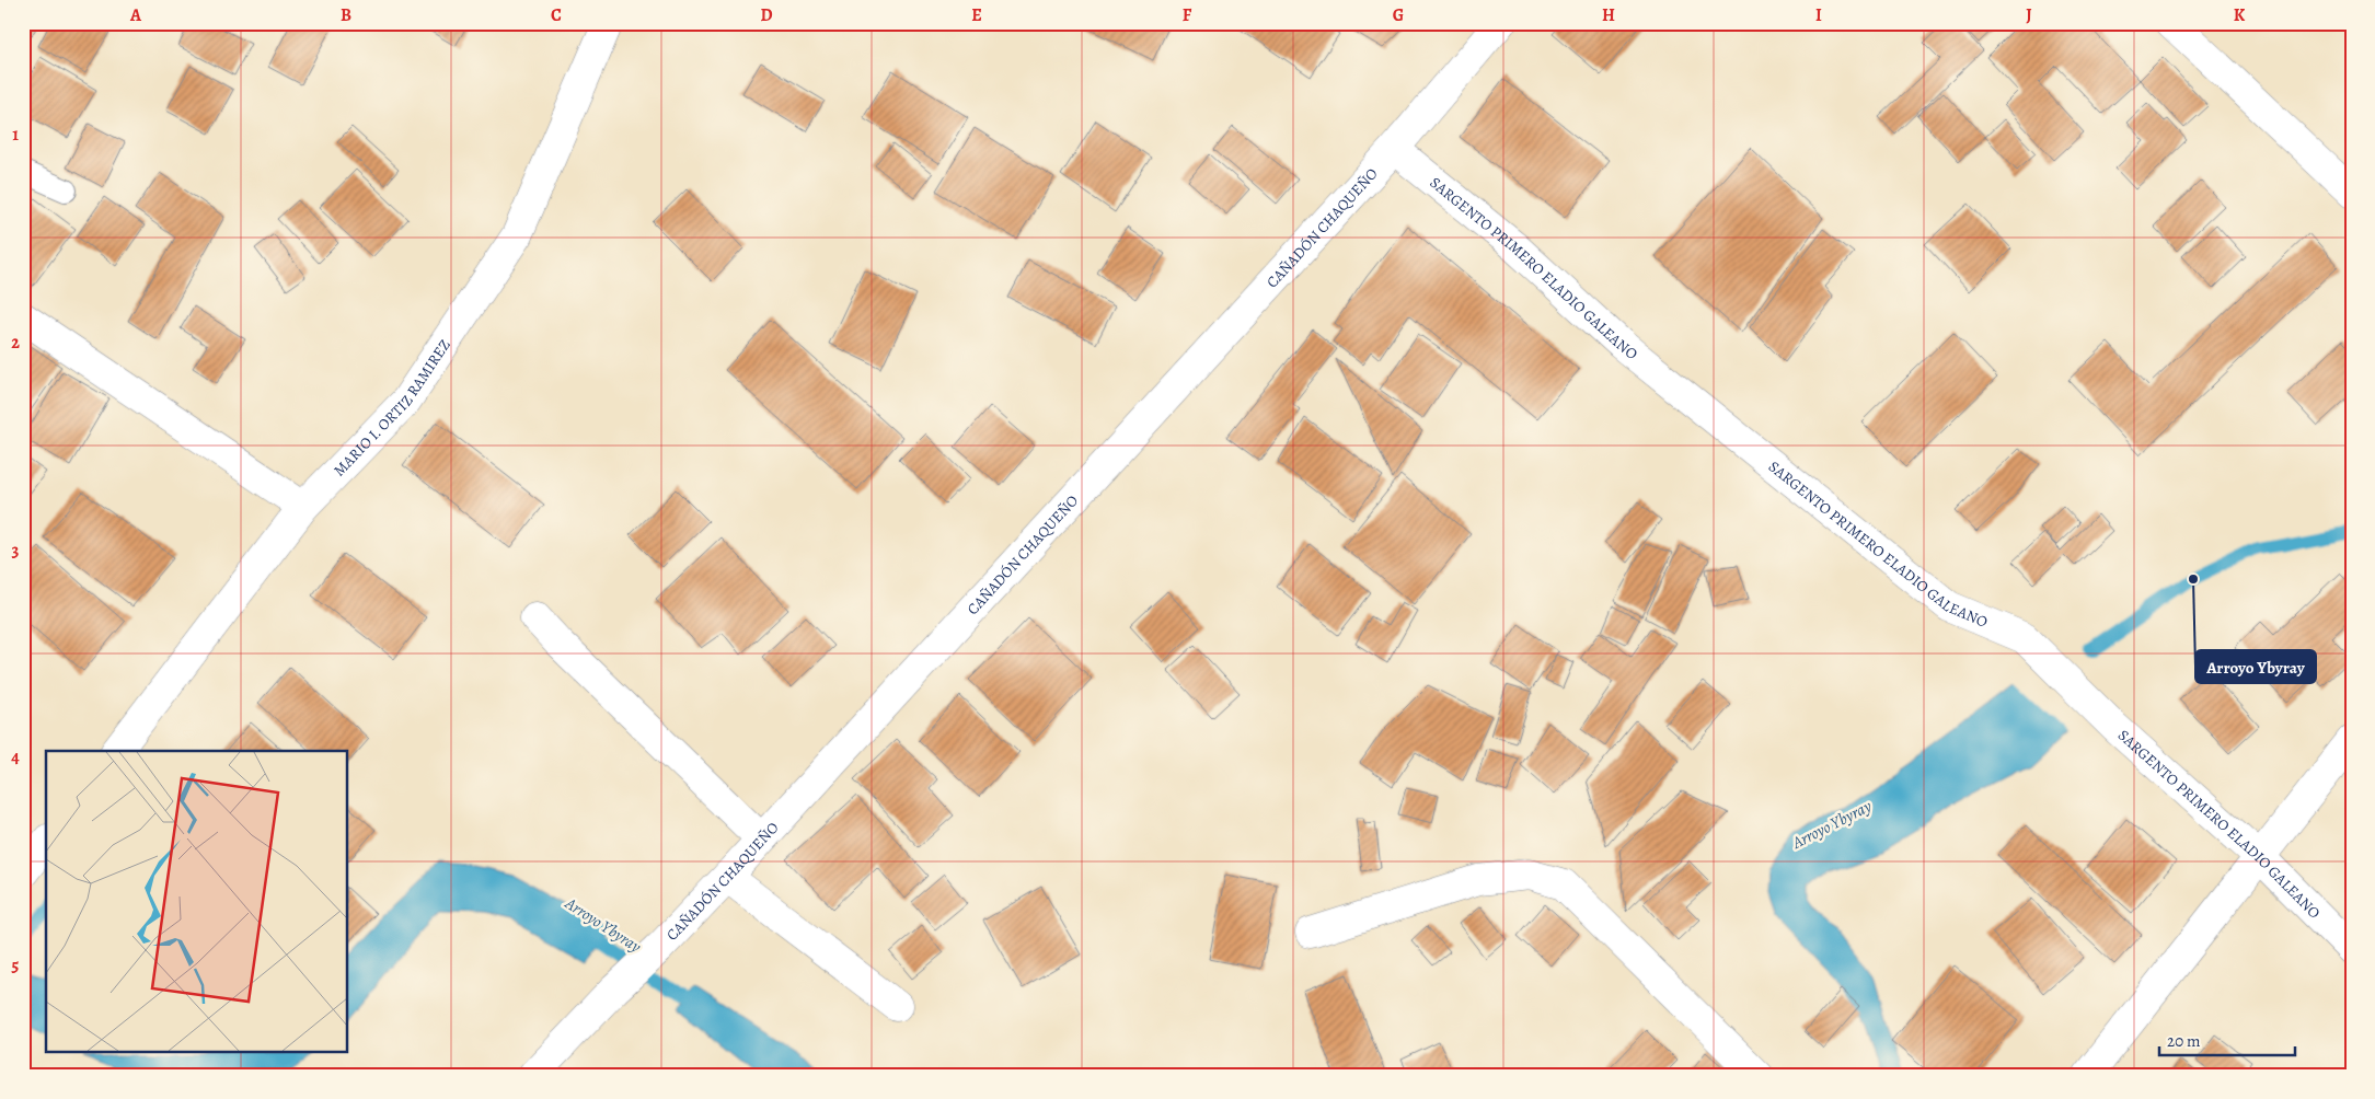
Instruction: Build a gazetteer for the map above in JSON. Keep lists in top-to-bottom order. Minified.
{"streets":{"street":["CAÑADÓN CHAQUEÑO","SARGENTO PRIMERO ELADIO GALEANO","MARIO I. ORTIZ RAMIREZ"]},"crossings":[["CAÑADÓN CHAQUEÑO","SARGENTO PRIMERO ELADIO GALEANO"]],"water":["Arroyo Ybyray"],"places":["Arroyo Ybyray"],"scale_bar":"20 m","grid":{"columns":["A","B","C","D","E","F","G","H","I","J","K"],"rows":["1","2","3","4","5"]}}
